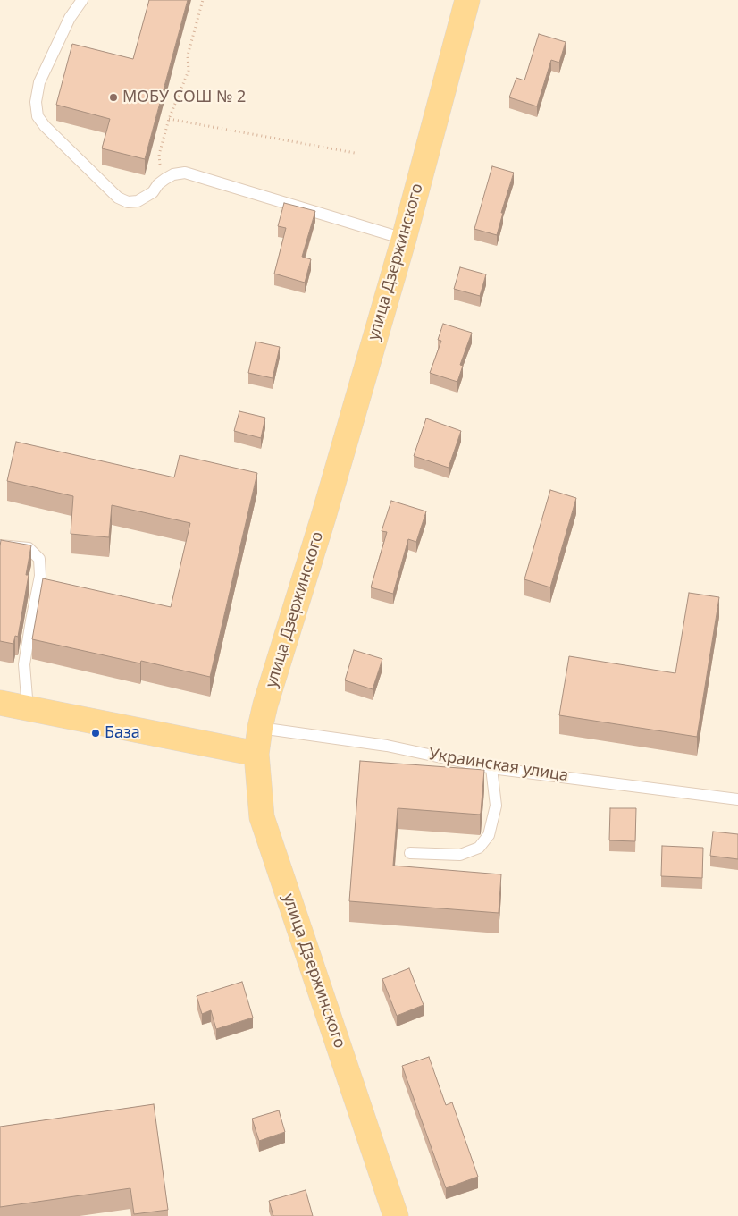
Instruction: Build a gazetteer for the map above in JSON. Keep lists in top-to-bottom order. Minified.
{"streets":{"main road":["улица Дзержинского"],"lane":["Украинская улица"]},"crossings":[["улица Дзержинского","Украинская улица"]],"places":["МОБУ СОШ № 2","База"]}
